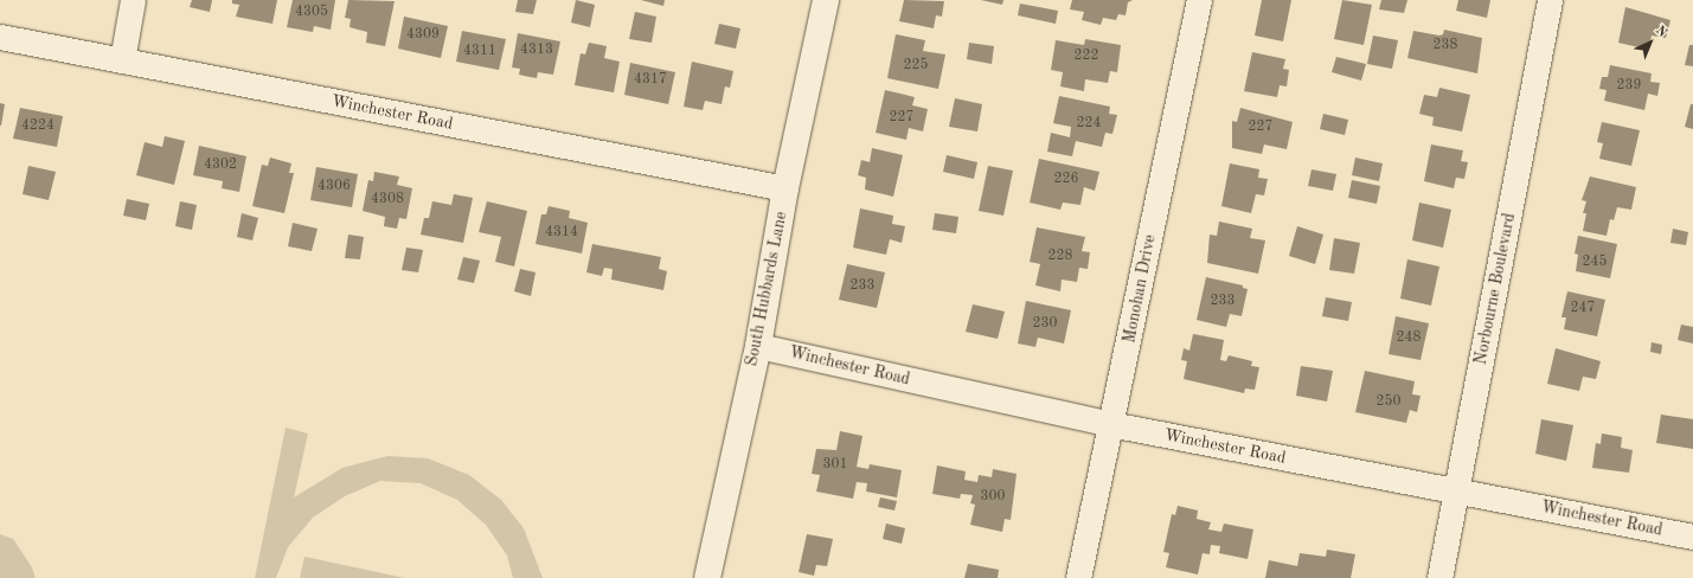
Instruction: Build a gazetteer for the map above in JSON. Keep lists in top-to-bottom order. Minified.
{"streets":{"street":["Winchester Road","South Hubbards Lane","Monohan Drive","Norbourne Boulevard"]},"crossings":[["Winchester Road","South Hubbards Lane"],["Winchester Road","Monohan Drive"],["Winchester Road","Norbourne Boulevard"]],"house_numbers":["4305","4309","238","4313","4311","222","225","4317","239","227","224","4224","227","4302","226","4306","4308","4314","228","245","233","233","247","230","248","250","301","300"],"north":"top right"}
